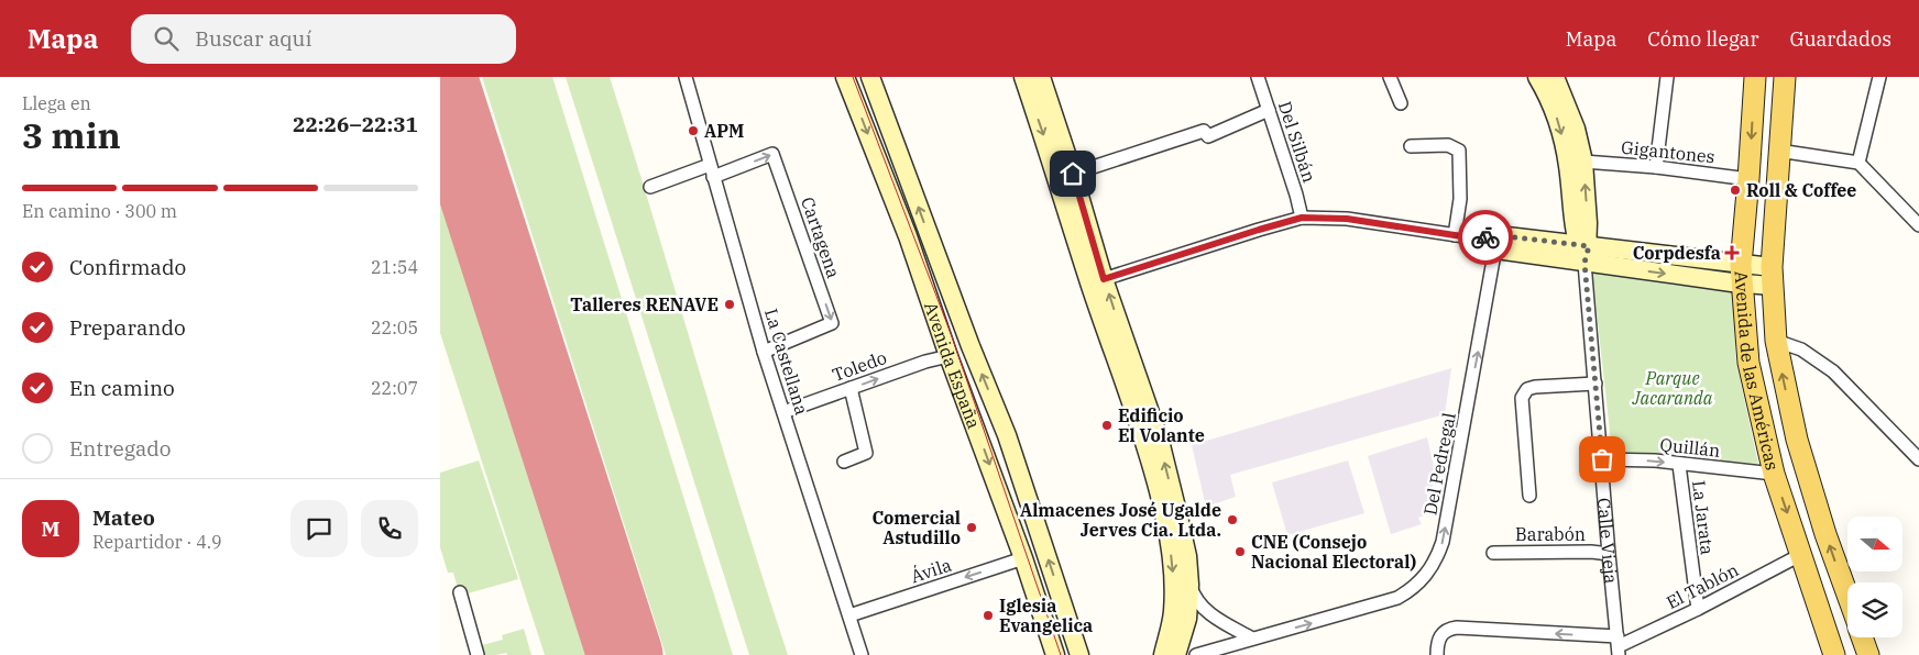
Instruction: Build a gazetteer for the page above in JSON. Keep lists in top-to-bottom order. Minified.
{"streets":{"main road":["Avenida España","Avenida de las Américas","Calle Vieja"],"street":["Del Silbán","Gigantones","Cartagena","La Castellana","Toledo","Quillán","Del Pedregal","La Jarata","Barabón","Ávila","El Tablón"]},"crossings":[["Gigantones","Avenida de las Américas"],["Gigantones","Calle Vieja"],["Cartagena","La Castellana"],["La Castellana","Toledo"],["La Castellana","Ávila"],["Avenida España","Toledo"],["Avenida España","Ávila"],["Avenida de las Américas","Quillán"],["Avenida de las Américas","El Tablón"],["Quillán","La Jarata"],["Quillán","Calle Vieja"],["La Jarata","El Tablón"],["Barabón","Calle Vieja"],["Calle Vieja","El Tablón"]],"one_way":["Toledo","Quillán","Del Pedregal","Ávila","El Tablón"],"parks":["Parque Jacaranda"],"places":{"other":["APM","Roll & Coffee","Talleres RENAVE","Edificio El Volante","Almacenes José Ugalde Jerves Cia. Ltda.","Comercial Astudillo","CNE (Consejo Nacional Electoral)","Iglesia Evangelica"],"health":["Corpdesfa"]},"north":"right","page":{"header":"Mapa","search":"Buscar aquí","nav":["Mapa","Cómo llegar","Guardados"],"heading":["3 min","Llega en","22:26–22:31"],"panel":["Mateo","Repartidor · 4.9"],"bar":"En camino · 300 m","list":[["Confirmado","21:54"],["Preparando","22:05"],["En camino","22:07"],"Entregado"],"round":"M"}}
